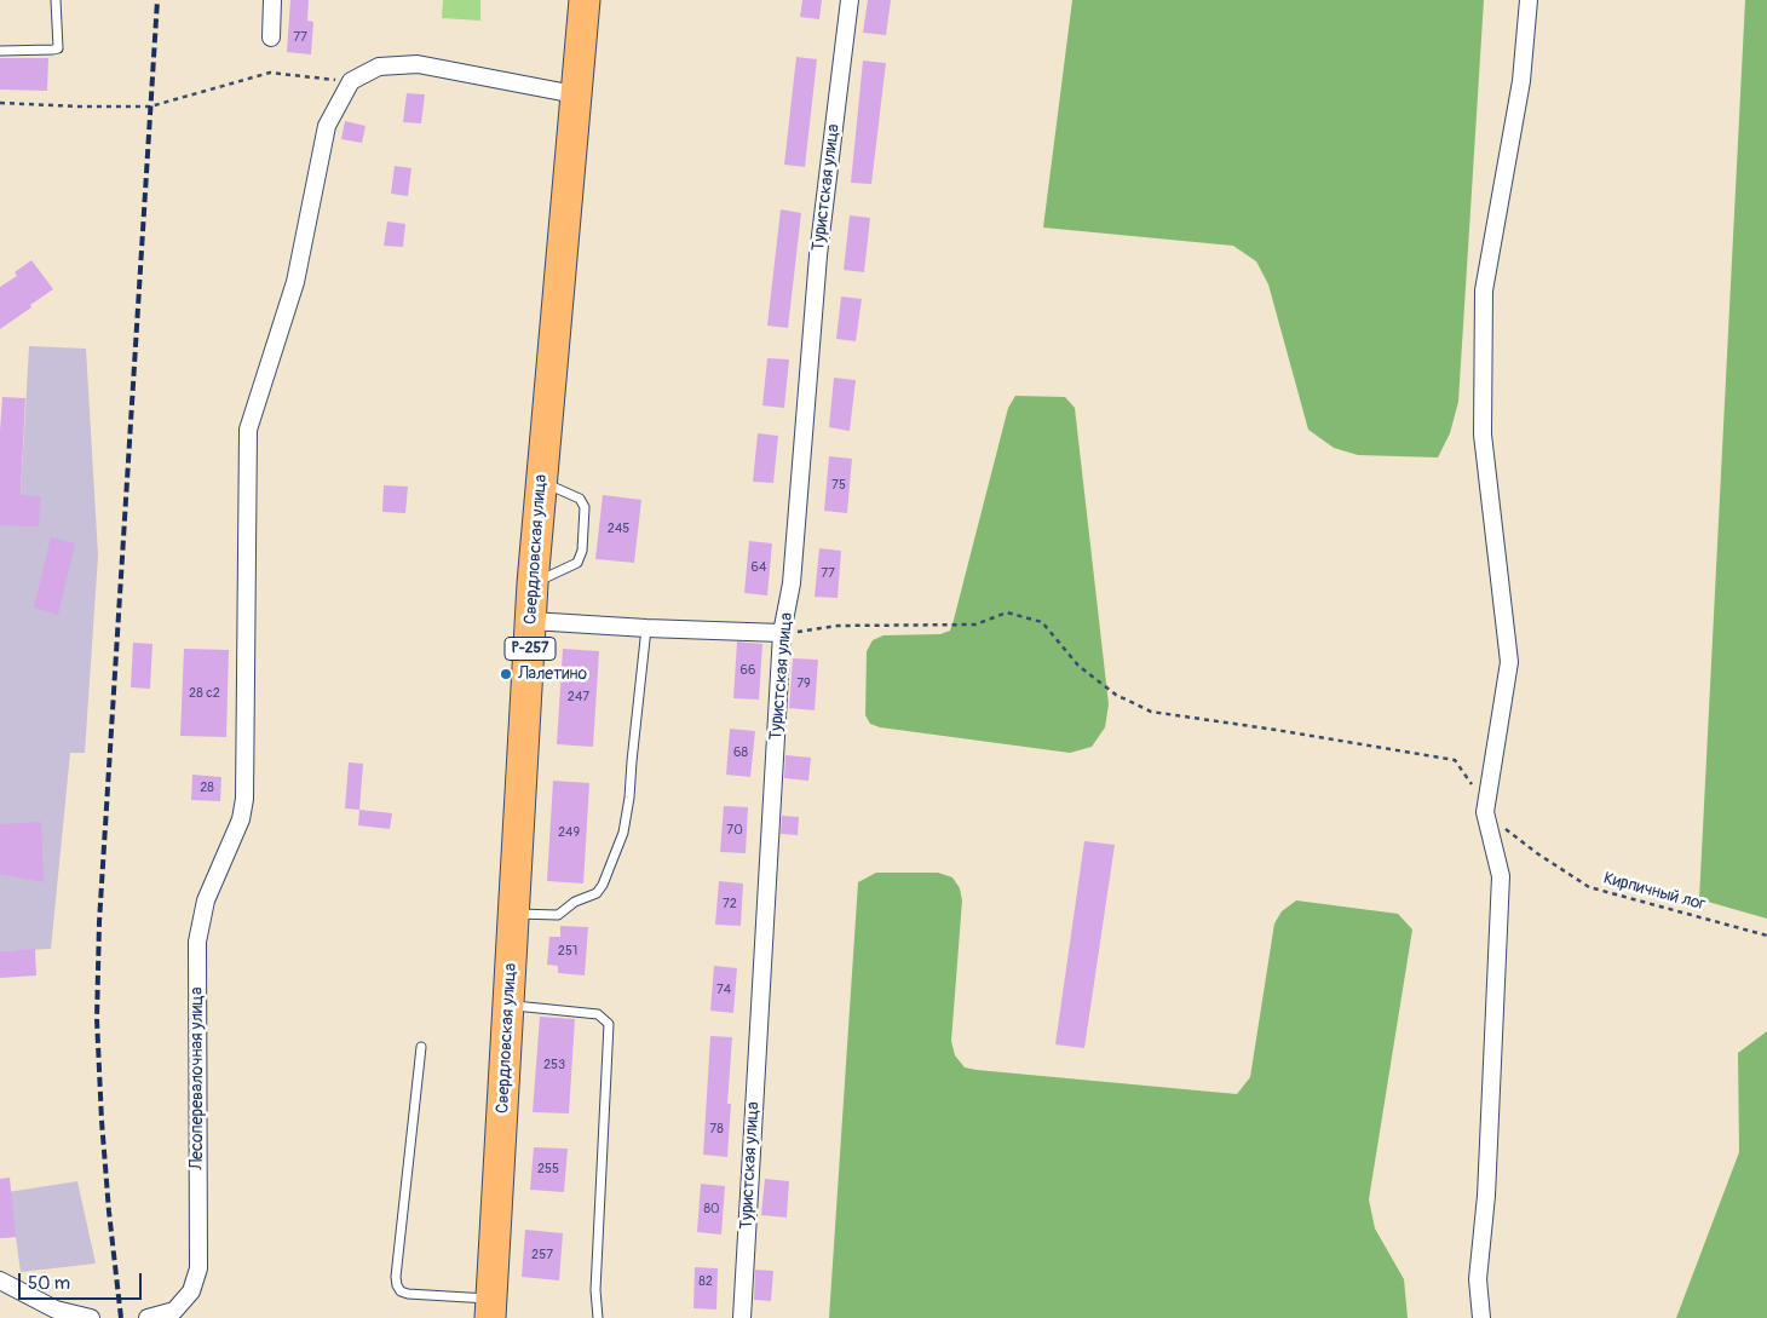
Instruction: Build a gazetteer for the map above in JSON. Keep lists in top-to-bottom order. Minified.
{"streets":{"highway":["Свердловская улица","Р-257"],"street":["Туристская улица","Лесоперевалочная улица"],"path":["Кирпичный лог"]},"places":["Лалетино"],"house_numbers":["77","75","245","64","77","66","79","28 с2","247","68","28","70","249","72","251","74","253","78","255","80","257","82"],"scale_bar":"50 m"}
